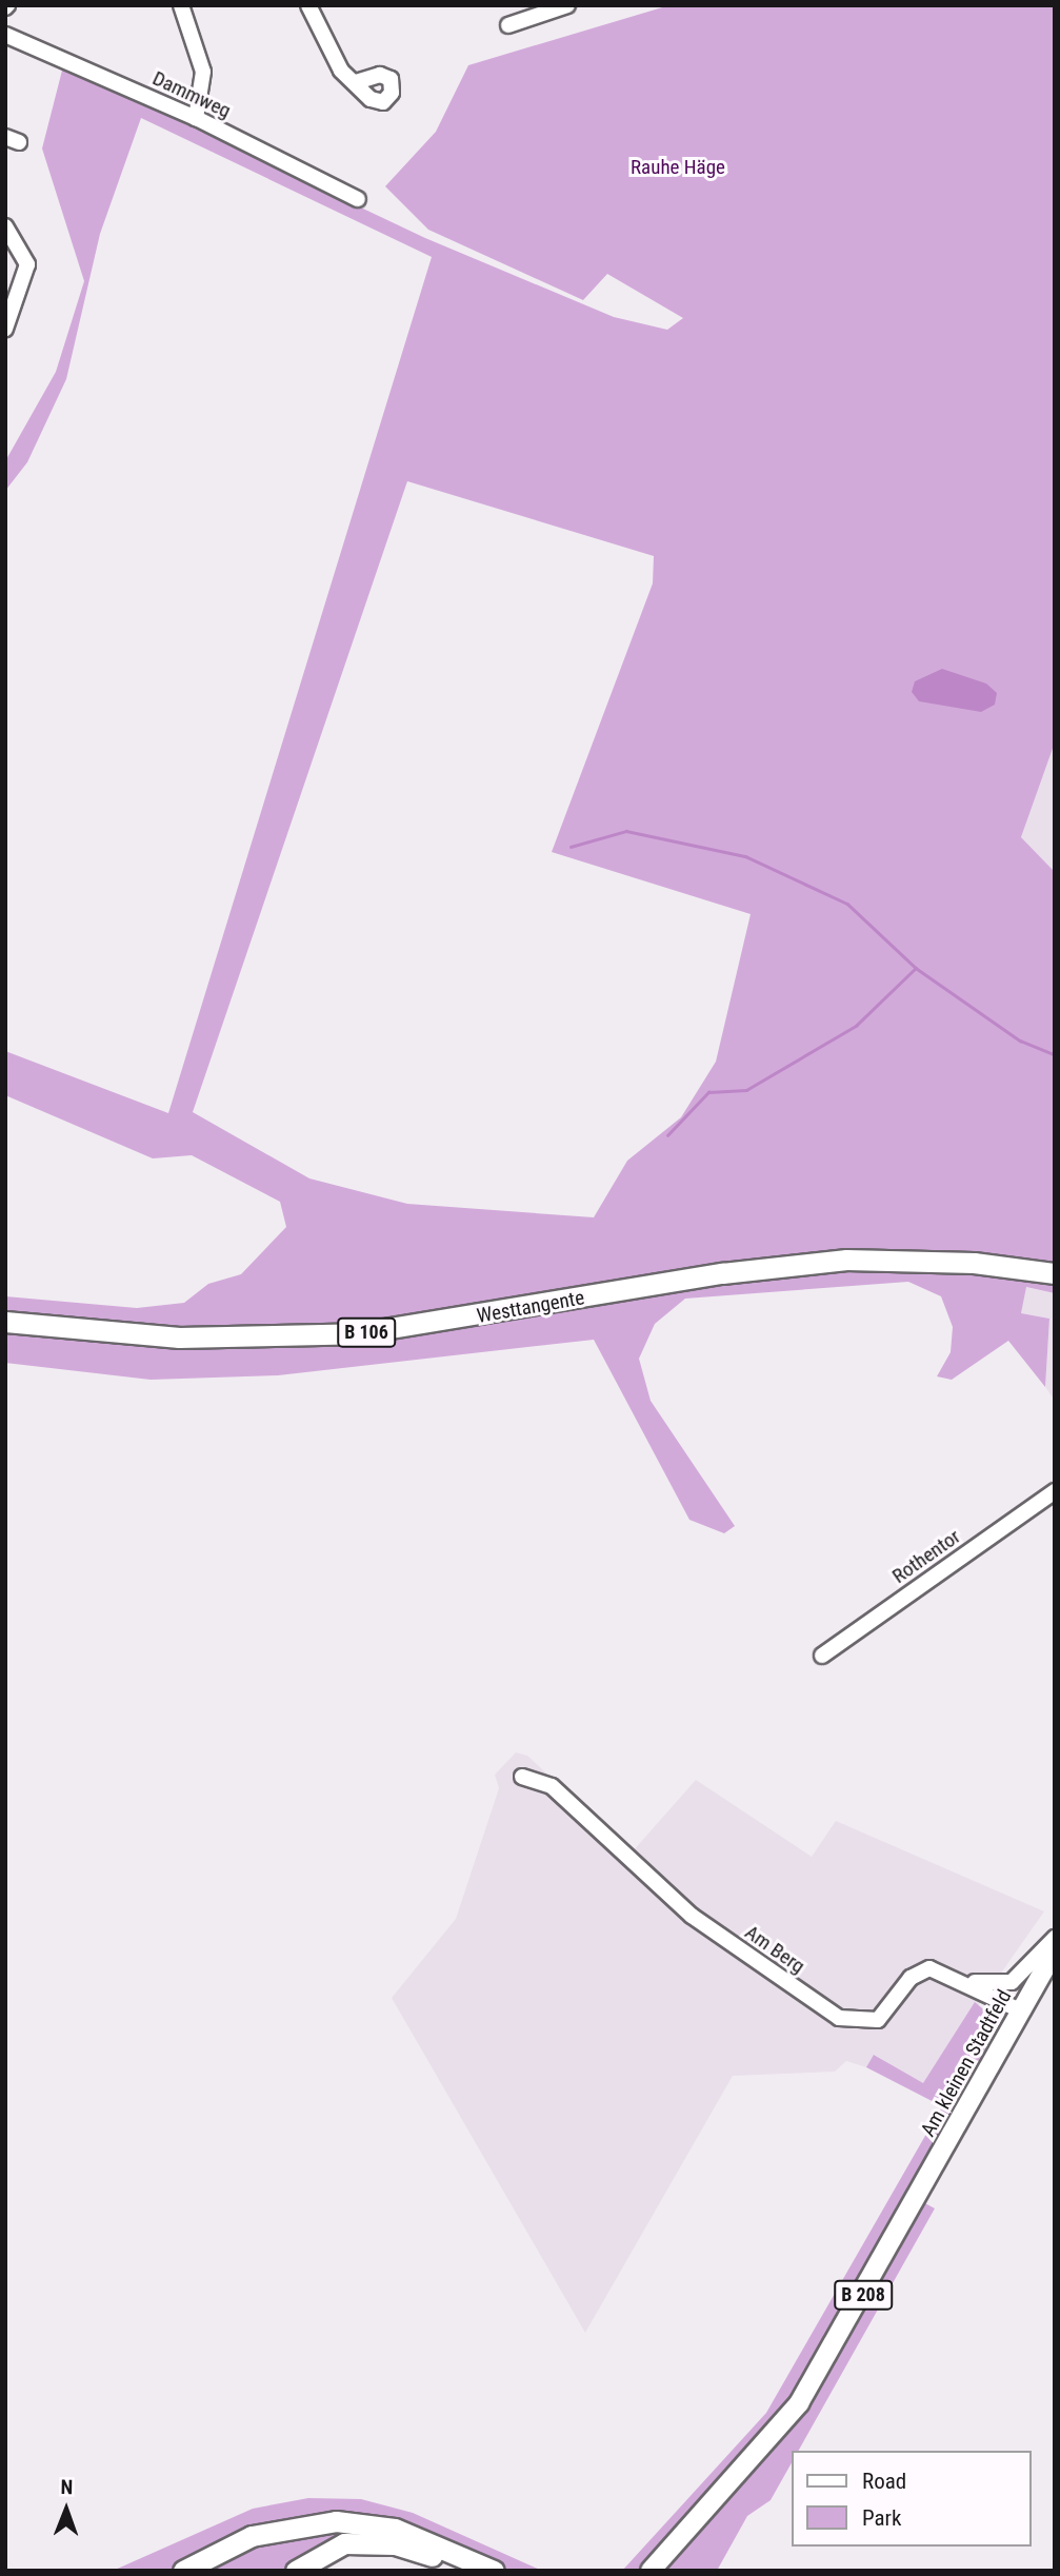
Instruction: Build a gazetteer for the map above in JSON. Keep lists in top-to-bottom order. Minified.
{"streets":{"highway":["Westtangente","B 106"],"main road":["Am kleinen Stadtfeld","B 208"],"street":["Dammweg","Rothentor","Am Berg"]},"crossings":[["Am Berg","Am kleinen Stadtfeld"]],"parks":["Rauhe Häge"],"legend":["Road","Park"],"north":"top"}
